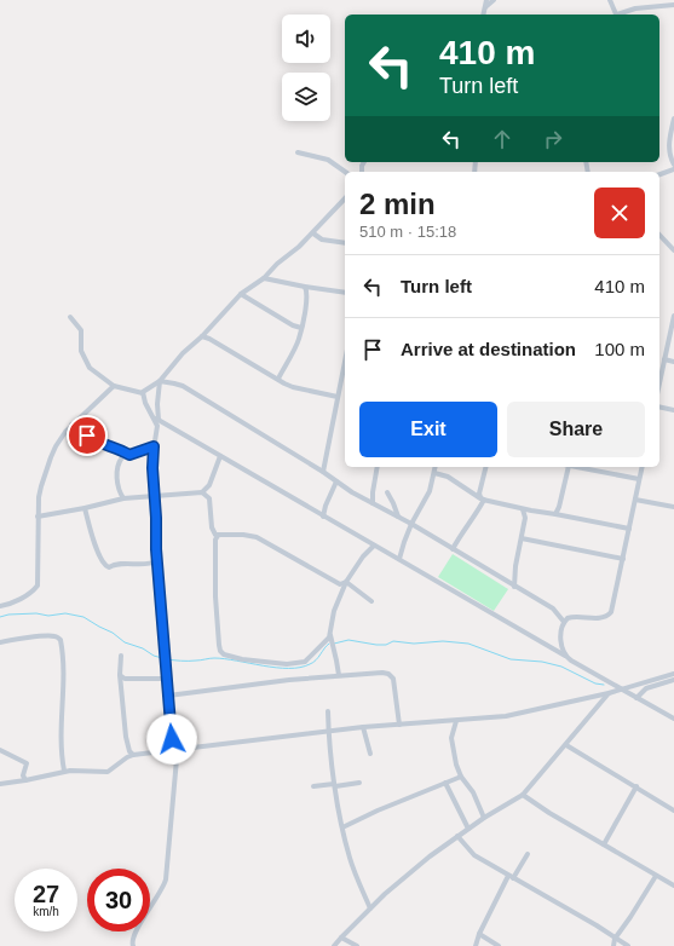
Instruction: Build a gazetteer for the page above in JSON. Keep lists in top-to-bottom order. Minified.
{"page":{"turn":["410 m","Turn left"],"heading":["2 min","510 m · 15:18"],"list":[{"name":"Turn left","value":"410 m"},{"name":"Arrive at destination","value":"100 m"}],"buttons":["Exit","Share"],"speed":"27 km/h","limit":"30"}}
